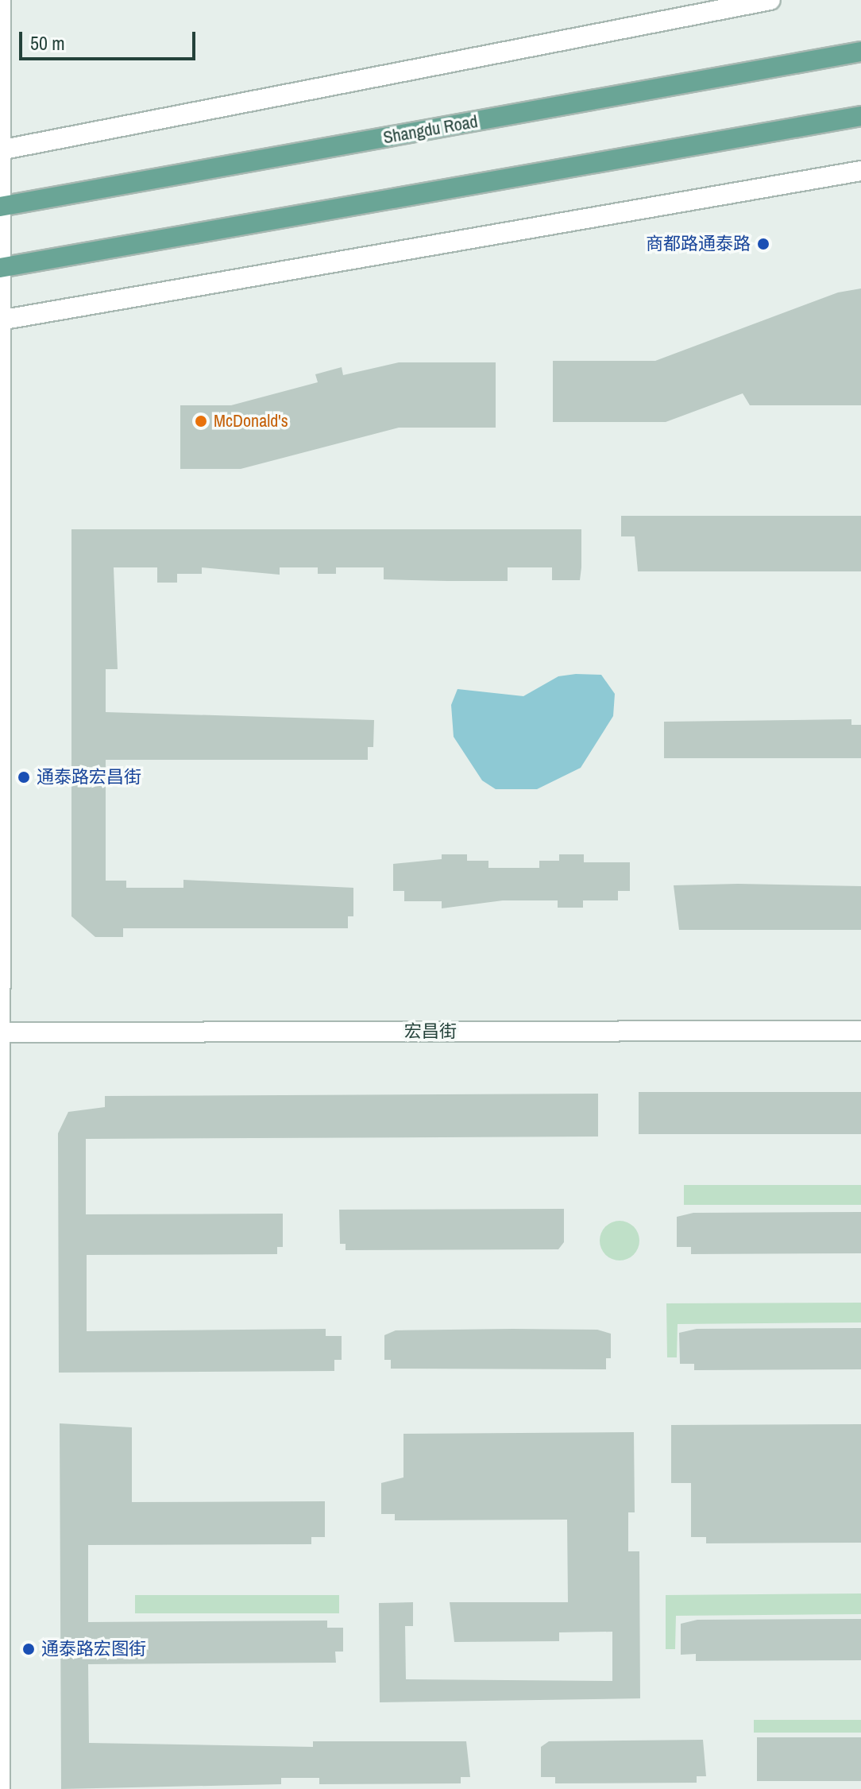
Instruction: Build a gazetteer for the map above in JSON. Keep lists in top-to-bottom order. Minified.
{"streets":{"main road":["Shangdu Road"],"street":["宏昌街"]},"places":["商都路通泰路","McDonald's","通泰路宏昌街","通泰路宏图街"],"scale_bar":"50 m"}
